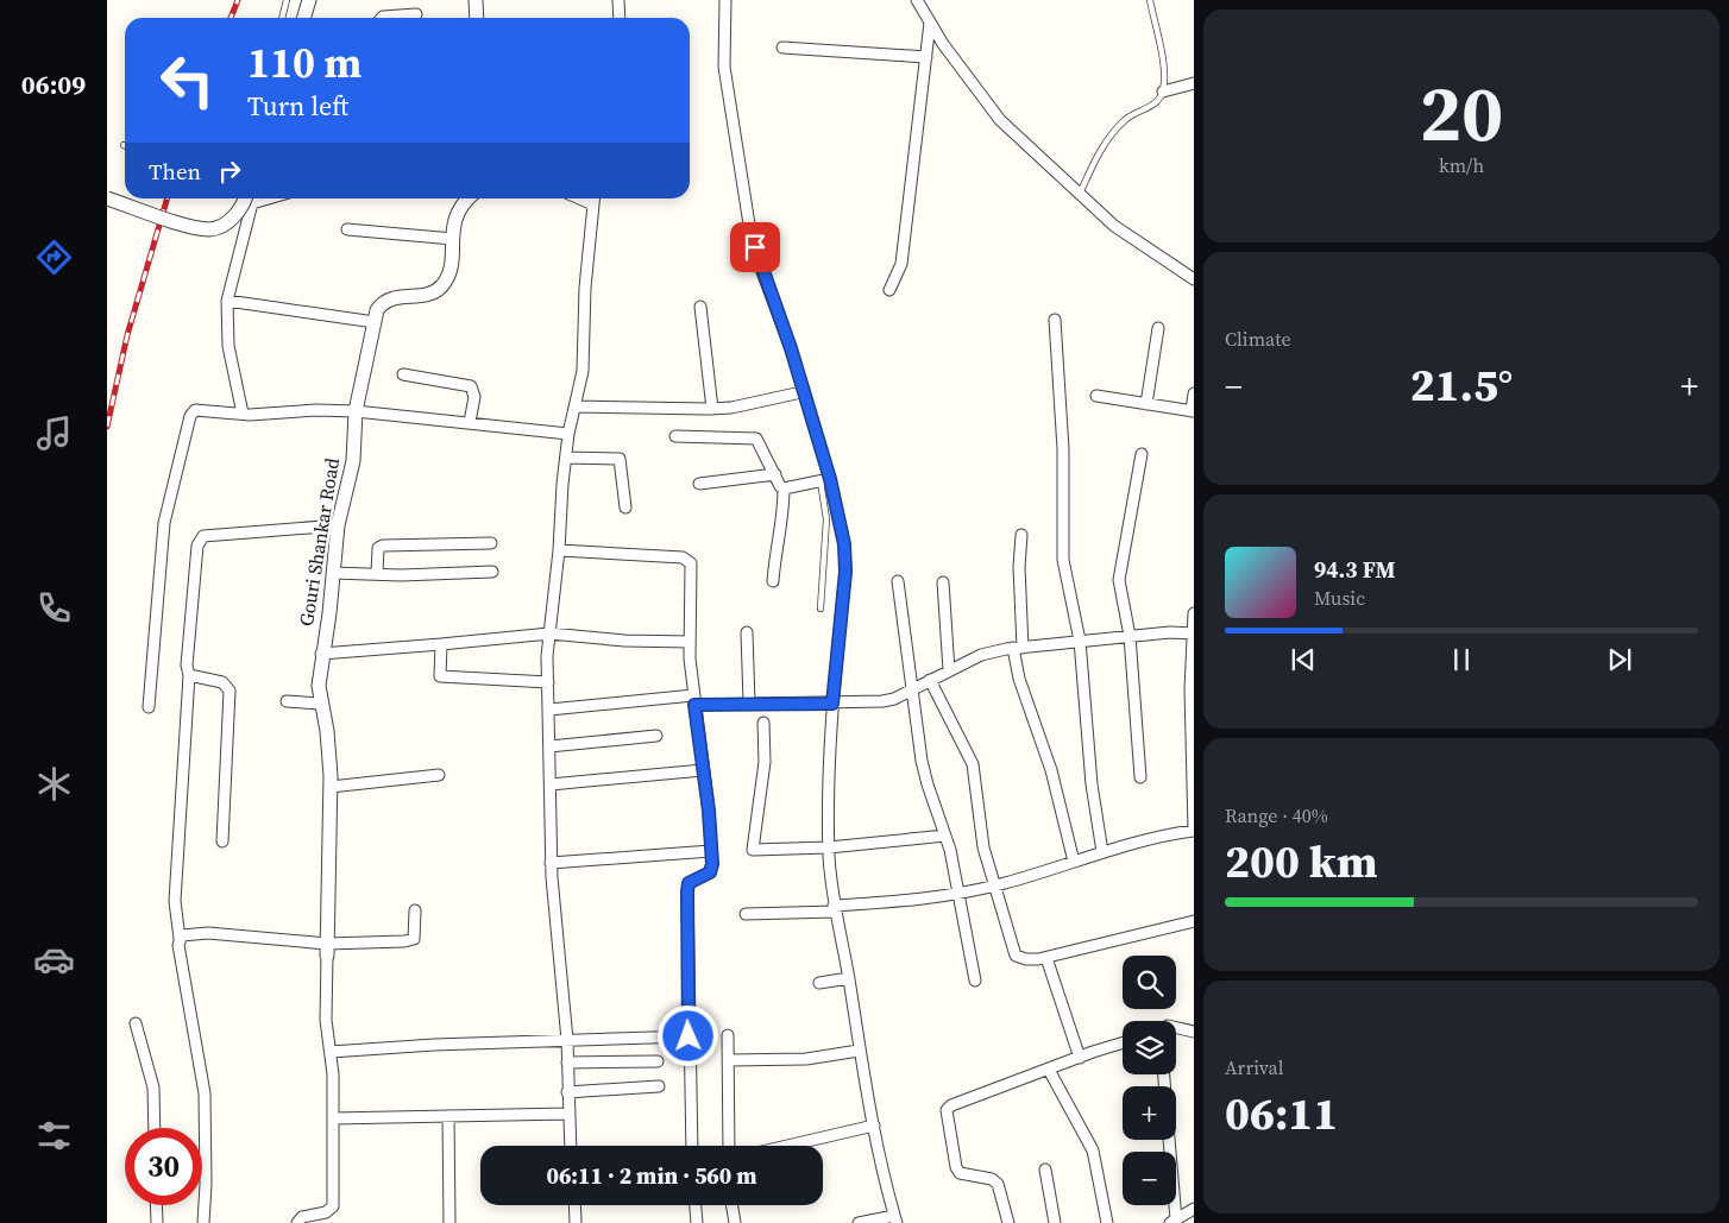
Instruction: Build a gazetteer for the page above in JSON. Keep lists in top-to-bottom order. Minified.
{"streets":{"street":["Gouri Shankar Road"]},"page":{"tabs":"06:09","tile":[["20","km/h"],"Climate",["Range · 40%","200 km"],["Arrival","06:11"]],"turn":["110 m","Turn left"],"then":"Then","heat":["−","21.5°","+"],"song":["94.3 FM","Music"],"map_buttons":["+","−"],"limit":"30","trip":"06:11 · 2 min · 560 m"}}
